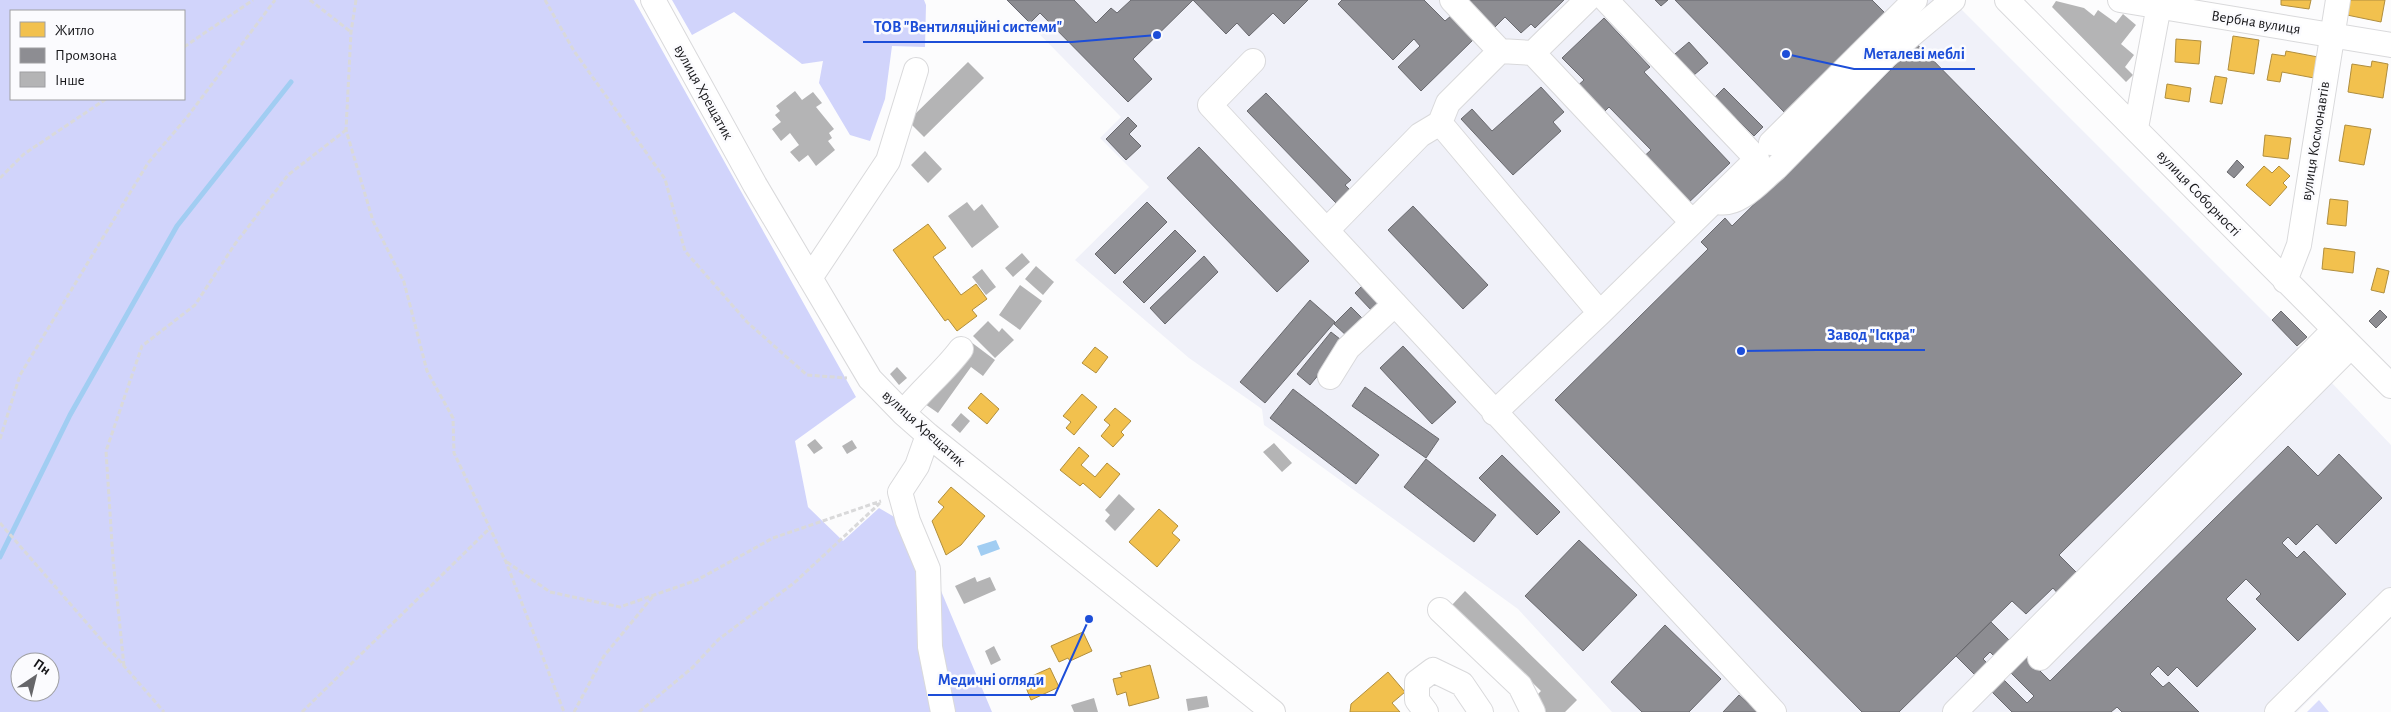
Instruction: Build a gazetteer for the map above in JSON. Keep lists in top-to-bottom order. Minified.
{"streets":{"street":["Вербна вулиця","вулиця Хрещатик","вулиця Космонавтів","вулиця Соборності"]},"crossings":[["Вербна вулиця","вулиця Космонавтів"],["вулиця Космонавтів","вулиця Соборності"]],"places":["ТОВ \"Вентиляційні системи\"","Металеві меблі","Завод \"Іскра\"","Медичні огляди"],"legend":["Житло","Промзона","Інше"],"north":"top right"}
